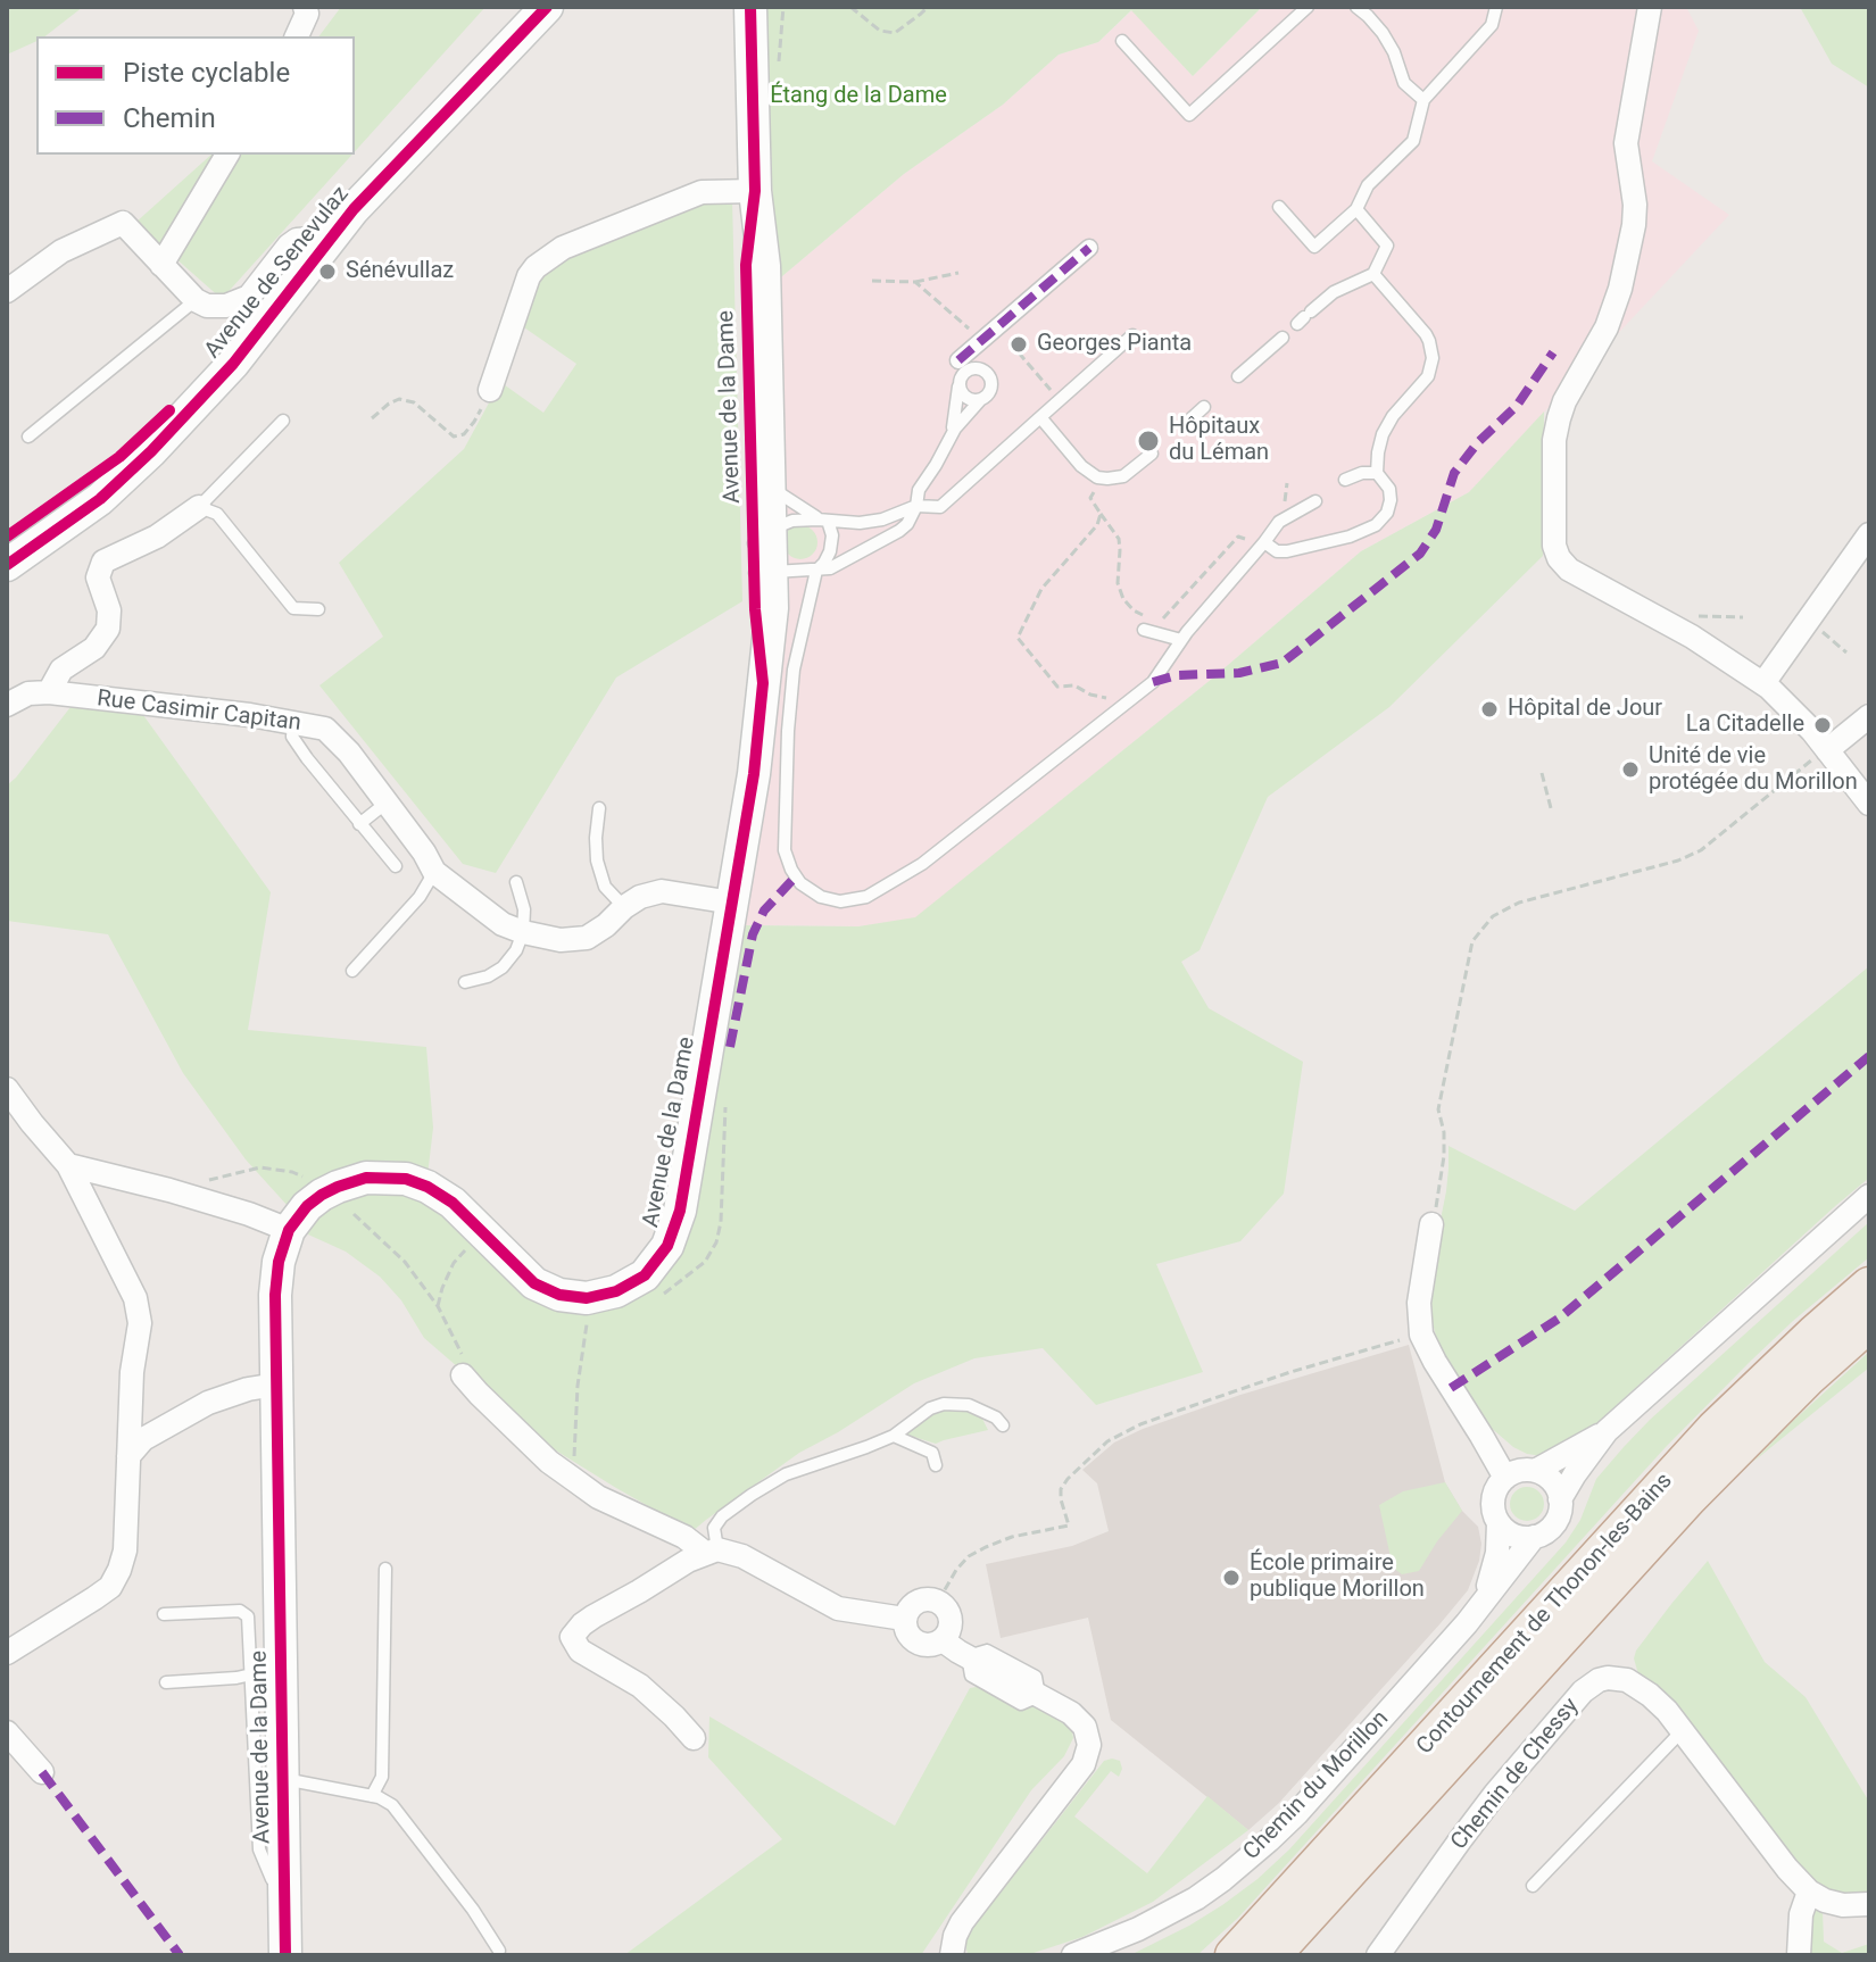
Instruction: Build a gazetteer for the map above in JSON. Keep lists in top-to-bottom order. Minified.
{"streets":{"highway":["Contournement de Thonon-les-Bains"],"main road":["Avenue de Senevulaz","Avenue de la Dame"],"street":["Rue Casimir Capitan","Chemin de Chessy","Chemin du Morillon"]},"crossings":[["Avenue de la Dame","Rue Casimir Capitan"]],"parks":["Étang de la Dame"],"places":["Sénévullaz","Georges Pianta","Hôpitaux du Léman","Hôpital de Jour","La Citadelle","Unité de vie protégée du Morillon","École primaire publique Morillon"],"legend":["Piste cyclable","Chemin"]}
